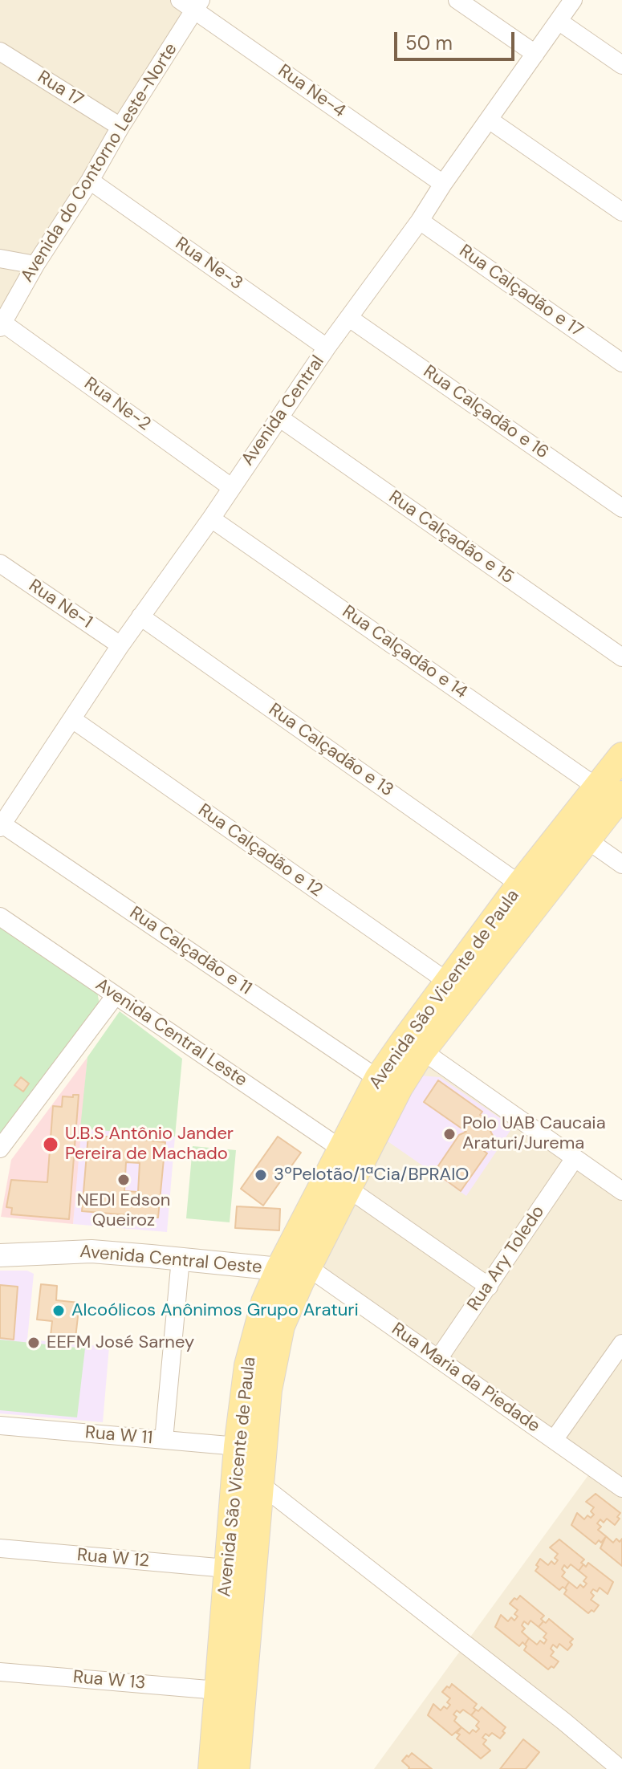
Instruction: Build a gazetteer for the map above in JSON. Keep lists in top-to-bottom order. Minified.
{"streets":{"main road":["Avenida São Vicente de Paula"],"street":["Rua 17","Rua Ne-4","Avenida do Contorno Leste-Norte","Rua Ne-3","Rua Calçadão e 17","Rua Ne-2","Avenida Central","Rua Calçadão e 16","Rua Calçadão e 15","Rua Ne-1","Rua Calçadão e 14","Rua Calçadão e 13","Rua Calçadão e 12","Rua Calçadão e 11","Avenida Central Leste","Rua Ary Toledo","Avenida Central Oeste","Rua Maria da Piedade","Rua W 11","Rua W 12","Rua W 13"]},"crossings":[["Rua 17","Avenida do Contorno Leste-Norte"],["Rua Ne-4","Avenida do Contorno Leste-Norte"],["Rua Ne-4","Avenida Central"],["Avenida do Contorno Leste-Norte","Rua Ne-3"],["Avenida do Contorno Leste-Norte","Rua Ne-2"],["Rua Ne-3","Avenida Central"],["Rua Calçadão e 17","Avenida Central"],["Rua Ne-2","Avenida Central"],["Avenida Central","Rua Calçadão e 16"],["Avenida Central","Rua Calçadão e 15"],["Avenida Central","Rua Ne-1"],["Avenida Central","Rua Calçadão e 14"],["Avenida Central","Rua Calçadão e 13"],["Avenida Central","Rua Calçadão e 12"],["Avenida Central","Rua Calçadão e 11"],["Rua Calçadão e 14","Avenida São Vicente de Paula"],["Rua Calçadão e 13","Avenida São Vicente de Paula"],["Rua Calçadão e 12","Avenida São Vicente de Paula"],["Rua Calçadão e 11","Avenida São Vicente de Paula"],["Avenida São Vicente de Paula","Avenida Central Leste"],["Avenida São Vicente de Paula","Avenida Central Oeste"],["Avenida São Vicente de Paula","Rua Maria da Piedade"],["Avenida São Vicente de Paula","Rua W 11"],["Avenida São Vicente de Paula","Rua W 12"],["Avenida São Vicente de Paula","Rua W 13"],["Rua Ary Toledo","Rua Maria da Piedade"],["Avenida Central Oeste","Rua Maria da Piedade"]],"places":["Polo UAB Caucaia Araturi/Jurema","U.B.S Antônio Jander Pereira de Machado","3ºPelotão/1ªCia/BPRAIO","NEDI Edson Queiroz","Alcoólicos Anônimos Grupo Araturi","EEFM José Sarney"],"scale_bar":"50 m"}
